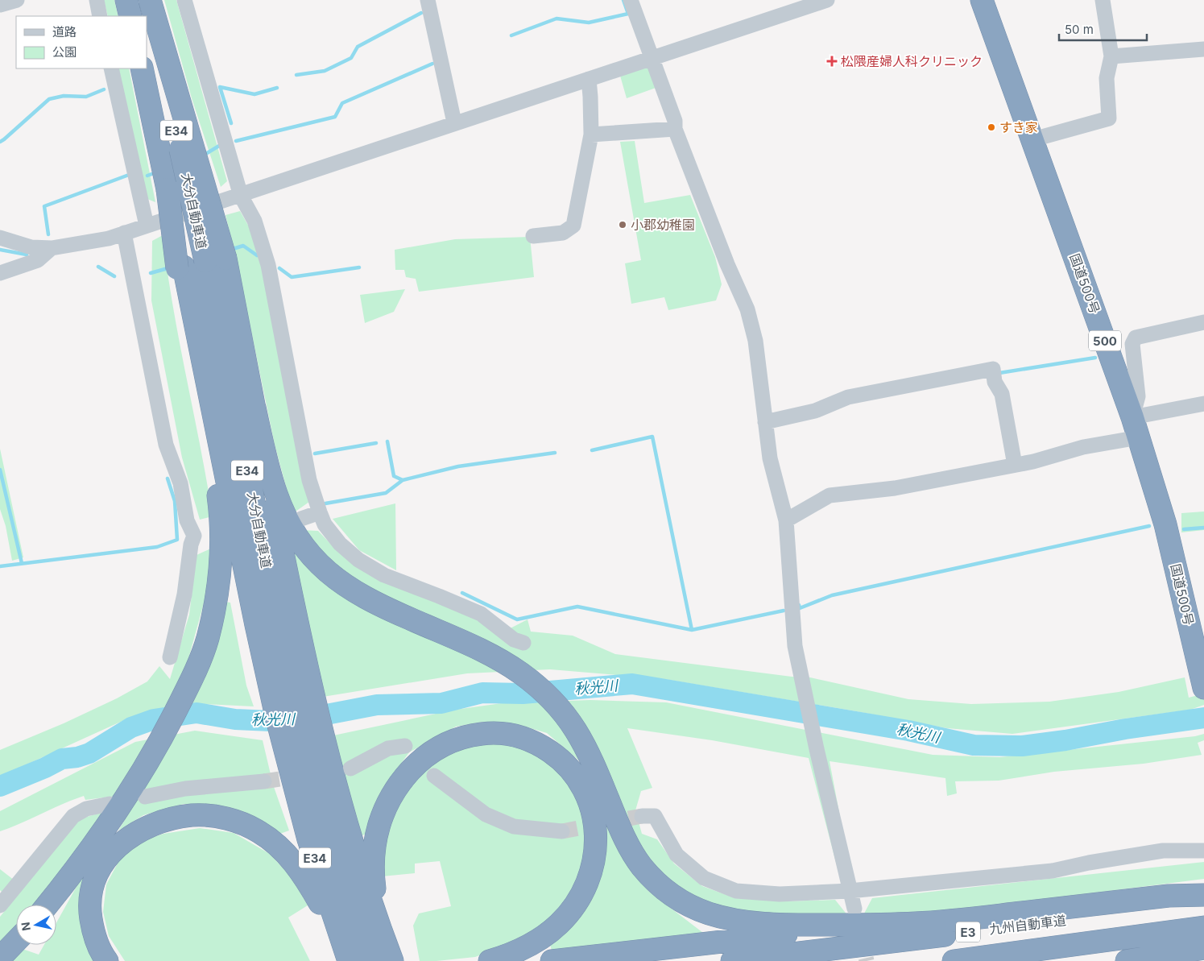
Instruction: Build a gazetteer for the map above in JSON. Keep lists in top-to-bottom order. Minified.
{"streets":{"highway":["E34","大分自動車道","国道500号","500","九州自動車道","E3"]},"water":["秋光川"],"places":{"health":["松隈産婦人科クリニック"],"other":["すき家","小郡幼稚園"]},"legend":["道路","公園"],"scale_bar":"50 m","north":"left"}
